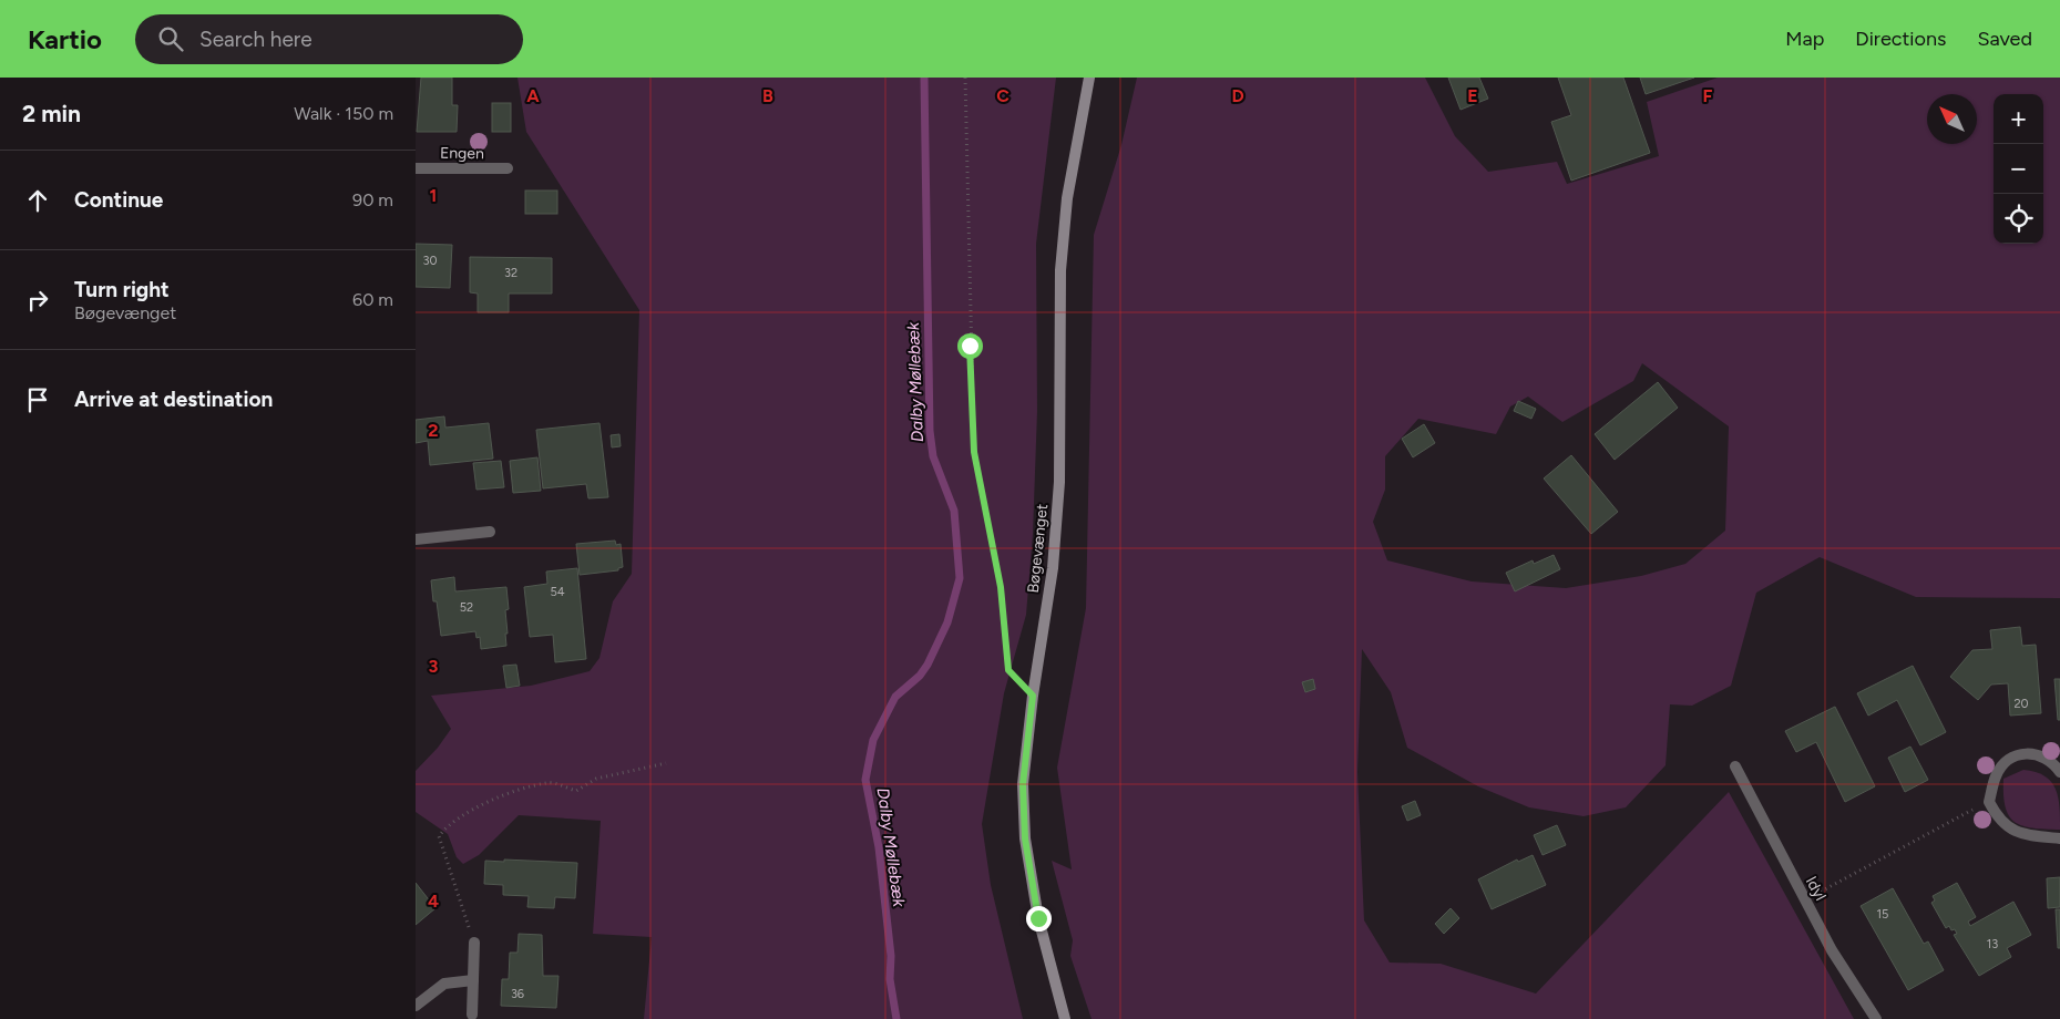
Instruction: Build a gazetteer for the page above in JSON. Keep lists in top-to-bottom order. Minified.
{"streets":{"street":["Engen","Bøgevænget","Idyl"]},"water":["Dalby Møllebæk"],"house_numbers":["30","32","54","52","20","15","13","36"],"north":"top left","page":{"header":"Kartio","search":"Search here","nav":["Map","Directions","Saved"],"heading":["2 min","Walk · 150 m"],"map_buttons":["+","−"],"list":[["Continue","90 m"],["Turn right","Bøgevænget","60 m"],"Arrive at destination"]},"grid":{"columns":["A","B","C","D","E","F"],"rows":["1","2","3","4"]}}
